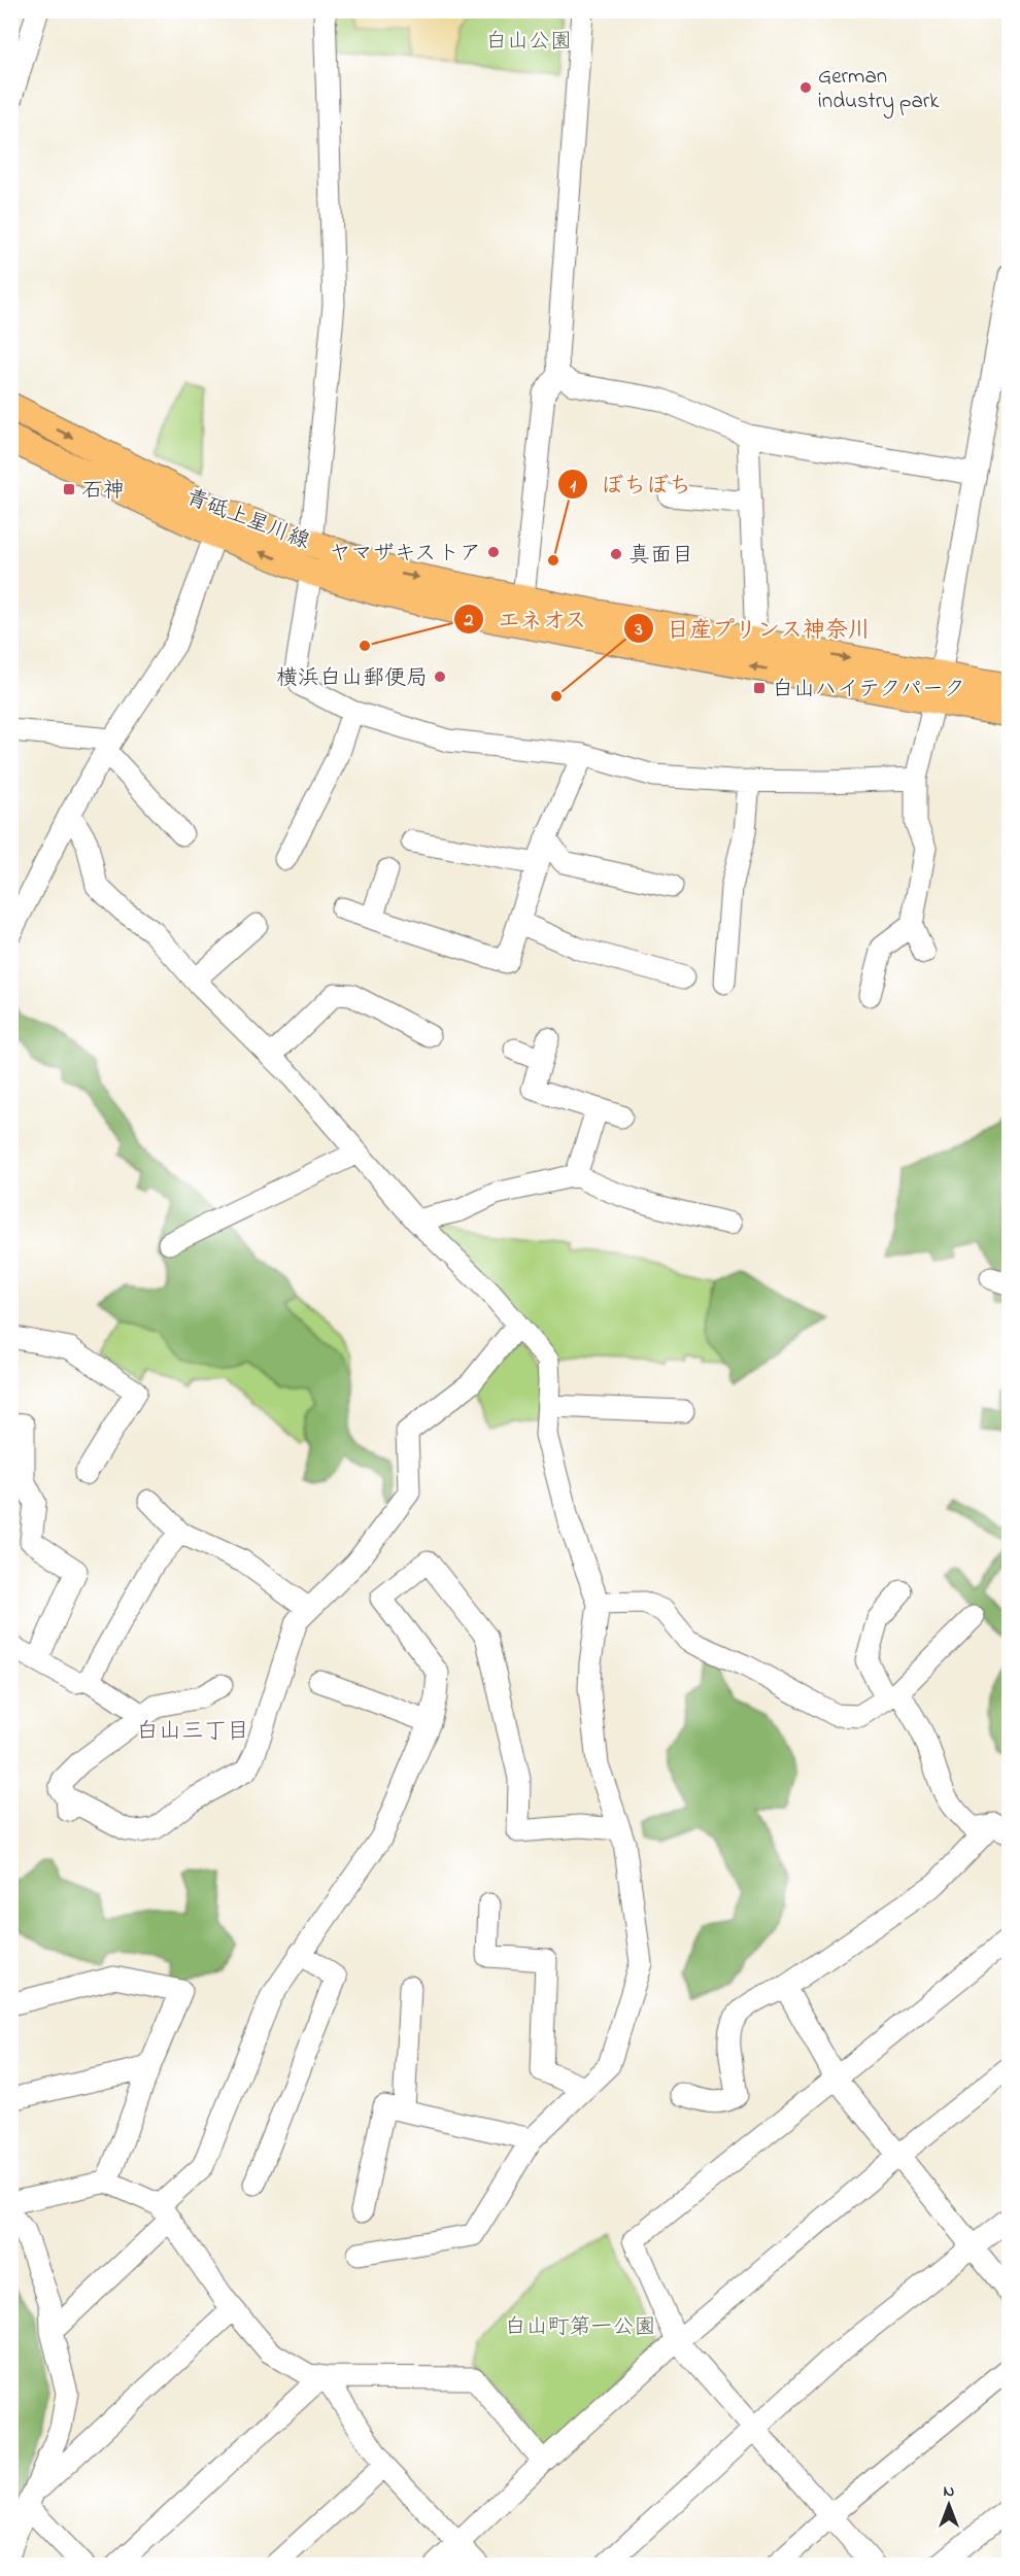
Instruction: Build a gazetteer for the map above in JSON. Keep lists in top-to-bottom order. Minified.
{"streets":{"main road":["青砥上星川線"]},"districts":["白山三丁目"],"parks":["白山公園","白山町第一公園"],"places":{"other":["German industry park","ヤマザキストア","真面目","ぼちぼち","エネオス","横浜白山郵便局","日産プリンス神奈川"],"transit":["石神","白山ハイテクパーク"]},"north":"top"}
